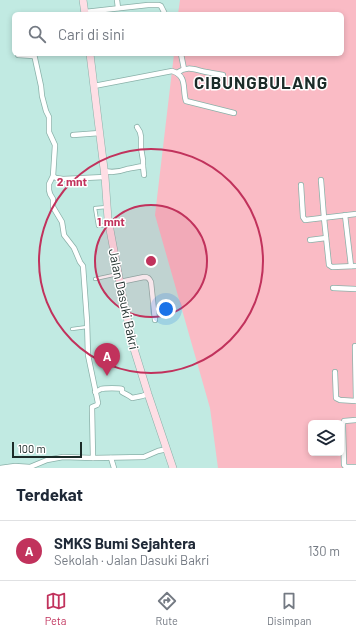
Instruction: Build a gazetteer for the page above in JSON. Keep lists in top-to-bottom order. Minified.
{"streets":{"main road":["Jalan Dasuki Bakri"]},"districts":["CIBUNGBULANG"],"scale_bar":"100 m","page":{"search":"Cari di sini","pins":"A","scale":"100 m","heading":"Terdekat","list":[{"mark":"A","name":"SMKS Bumi Sejahtera","note":"Sekolah · Jalan Dasuki Bakri","value":"130 m"}],"nav":["Peta","Rute","Disimpan"]},"rings":["2 mnt","1 mnt"]}
